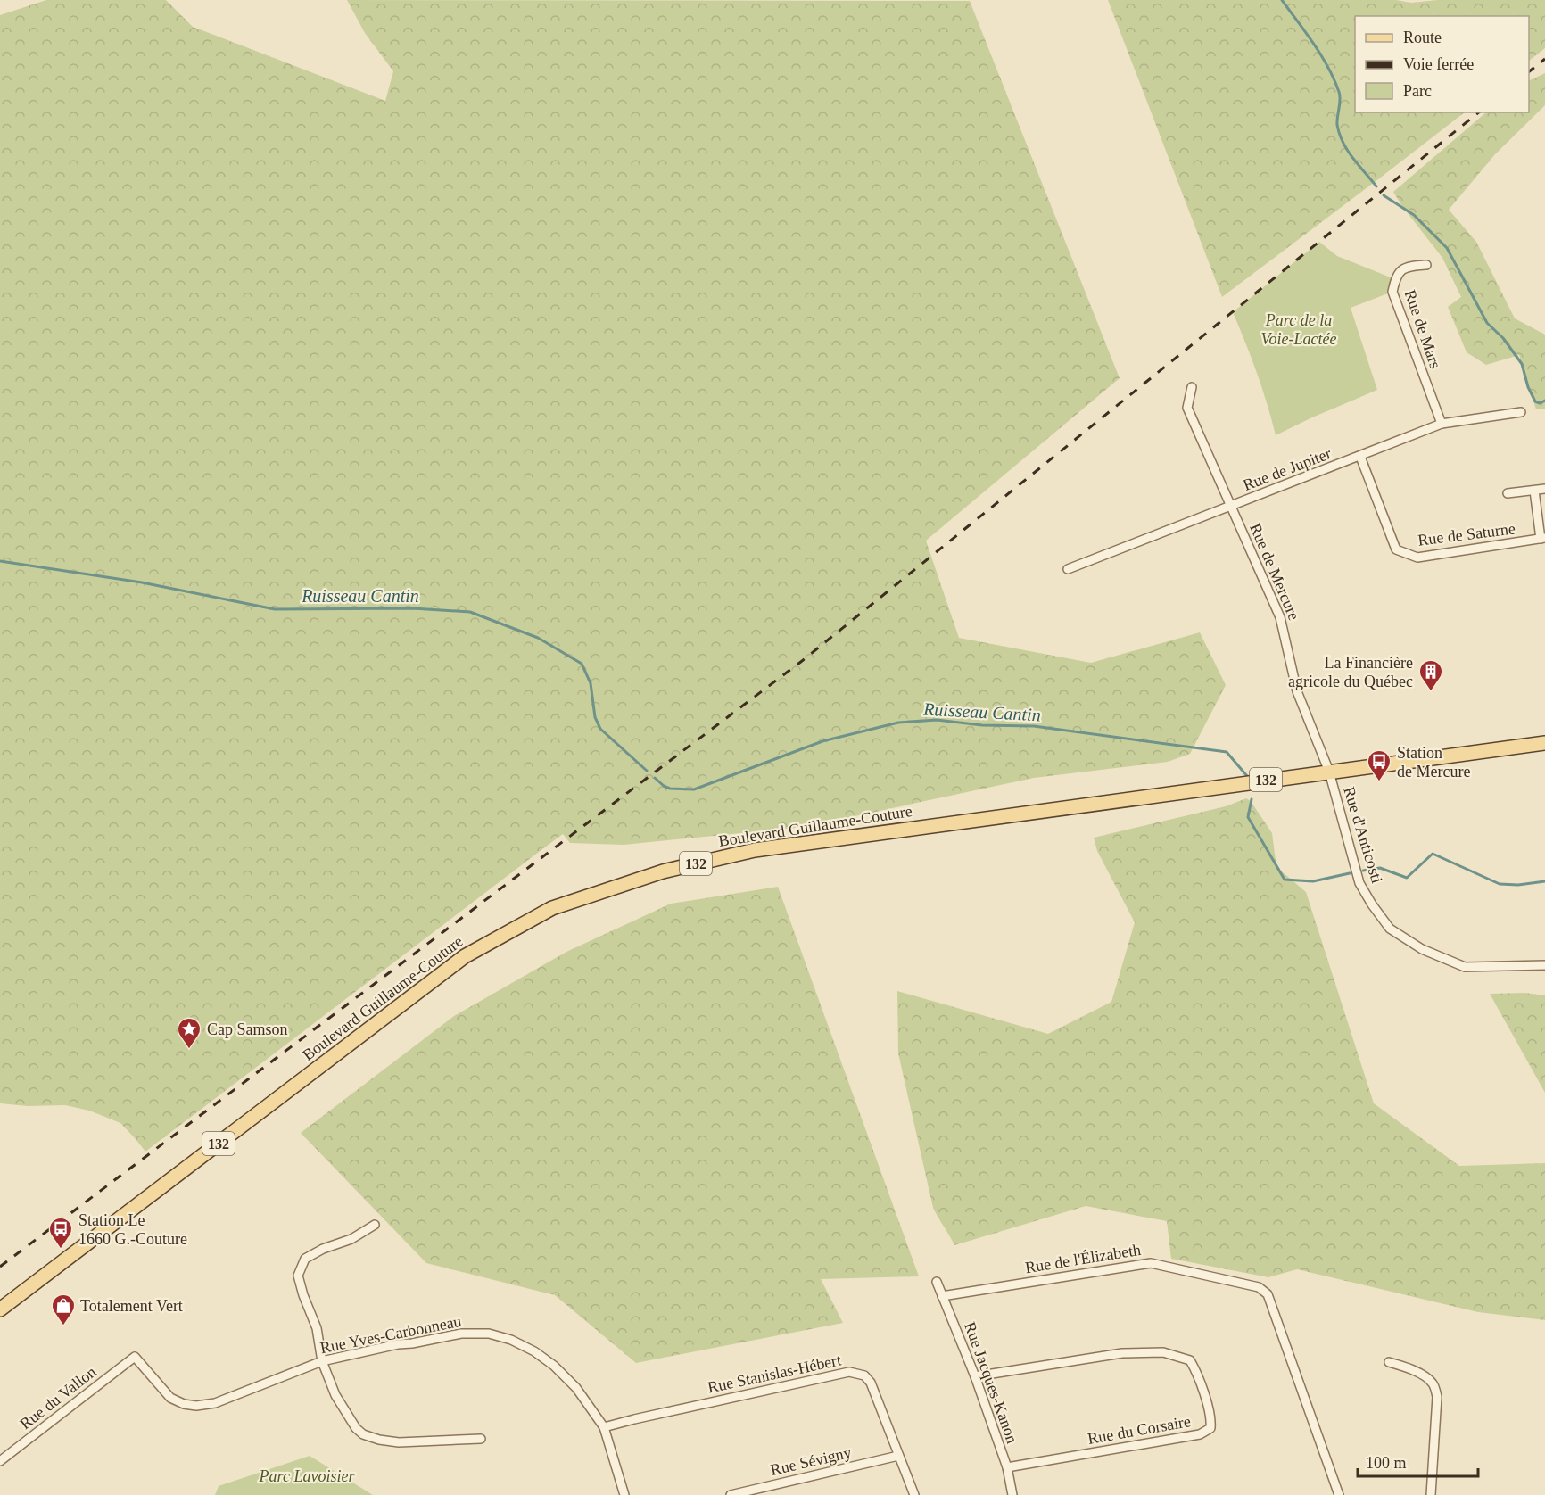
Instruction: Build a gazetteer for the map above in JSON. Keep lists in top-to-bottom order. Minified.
{"streets":{"main road":["132","Boulevard Guillaume-Couture"],"street":["Rue de Mars","Rue de Jupiter","Rue de Saturne","Rue de Mercure","Rue d'Anticosti","Rue de l'Élizabeth","Rue Yves-Carbonneau","Rue Stanislas-Hébert","Rue Jacques-Kanon","Rue du Vallon","Rue du Corsaire","Rue Sévigny"]},"crossings":[["Rue de Mars","Rue de Jupiter"],["Rue de Jupiter","Rue de Saturne"],["Rue de Jupiter","Rue de Mercure"],["Rue de Mercure","Boulevard Guillaume-Couture"],["Rue de Mercure","Rue d'Anticosti"],["Boulevard Guillaume-Couture","Rue d'Anticosti"],["Rue de l'Élizabeth","Rue Jacques-Kanon"],["Rue Yves-Carbonneau","Rue Stanislas-Hébert"],["Rue Yves-Carbonneau","Rue du Vallon"],["Rue Stanislas-Hébert","Rue Sévigny"],["Rue Jacques-Kanon","Rue du Corsaire"]],"water":["Ruisseau Cantin"],"parks":["Parc de la Voie-Lactée","Parc Lavoisier"],"places":{"building":["La Financière agricole du Québec"],"bus stop":["Station de Mercure","Station Le 1660 G.-Couture"],"place":["Cap Samson"],"shop":["Totalement Vert"]},"legend":["Route","Voie ferrée","Parc"],"scale_bar":"100 m"}
